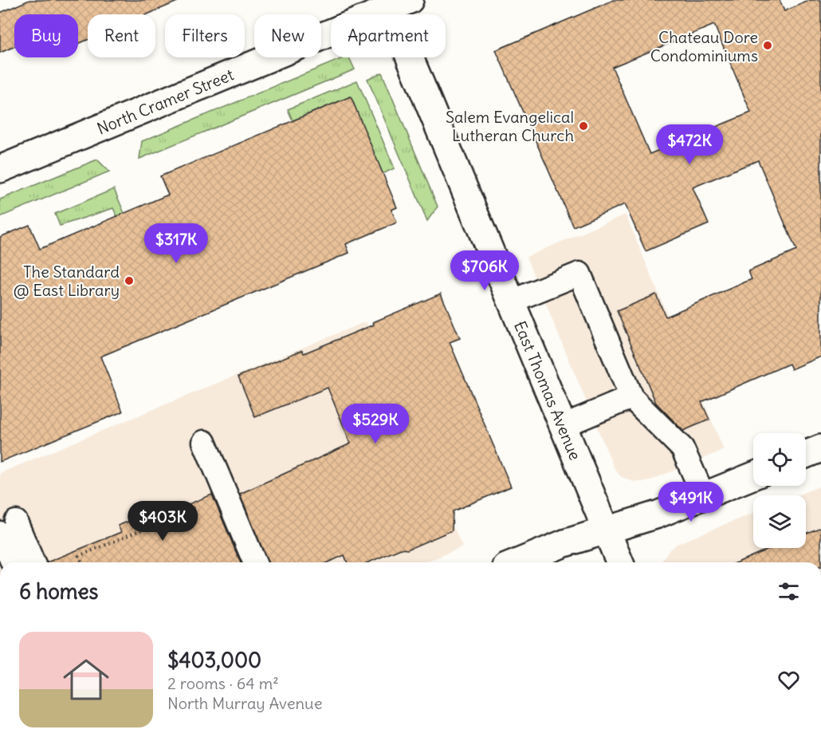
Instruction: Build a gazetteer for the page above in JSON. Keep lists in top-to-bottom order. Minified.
{"streets":{"street":["North Cramer Street","East Thomas Avenue"]},"crossings":[["North Cramer Street","East Thomas Avenue"]],"places":["Chateau Dore Condominiums","Salem Evangelical Lutheran Church","The Standard @ East Library"],"page":{"chip":["Buy","Rent","Filters","New","Apartment"],"price":["$472K","$317K","$706K","$529K","$491K","$403K"],"heading":"6 homes","list":[{"name":"$403,000","note":"2 rooms · 64 m² · North Murray Avenue"}]}}
